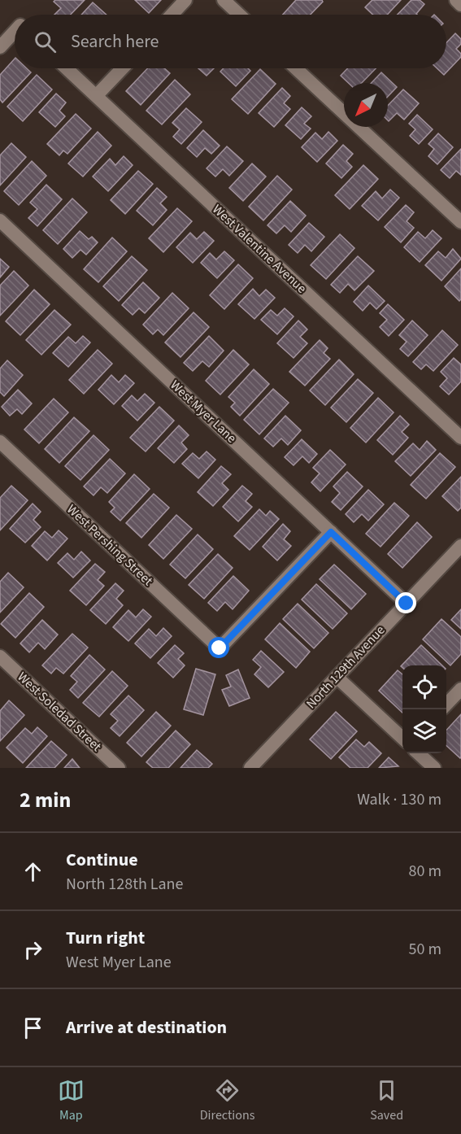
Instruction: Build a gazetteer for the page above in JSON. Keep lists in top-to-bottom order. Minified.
{"streets":{"street":["West Valentine Avenue","West Myer Lane","West Pershing Street","North 129th Avenue","West Soledad Street"]},"crossings":[["West Myer Lane","West Pershing Street"],["West Myer Lane","North 129th Avenue"]],"north":"bottom left","page":{"search":"Search here","heading":["2 min","Walk · 130 m"],"list":[["Continue","North 128th Lane","80 m"],["Turn right","West Myer Lane","50 m"],"Arrive at destination"],"nav":["Map","Directions","Saved"]}}
